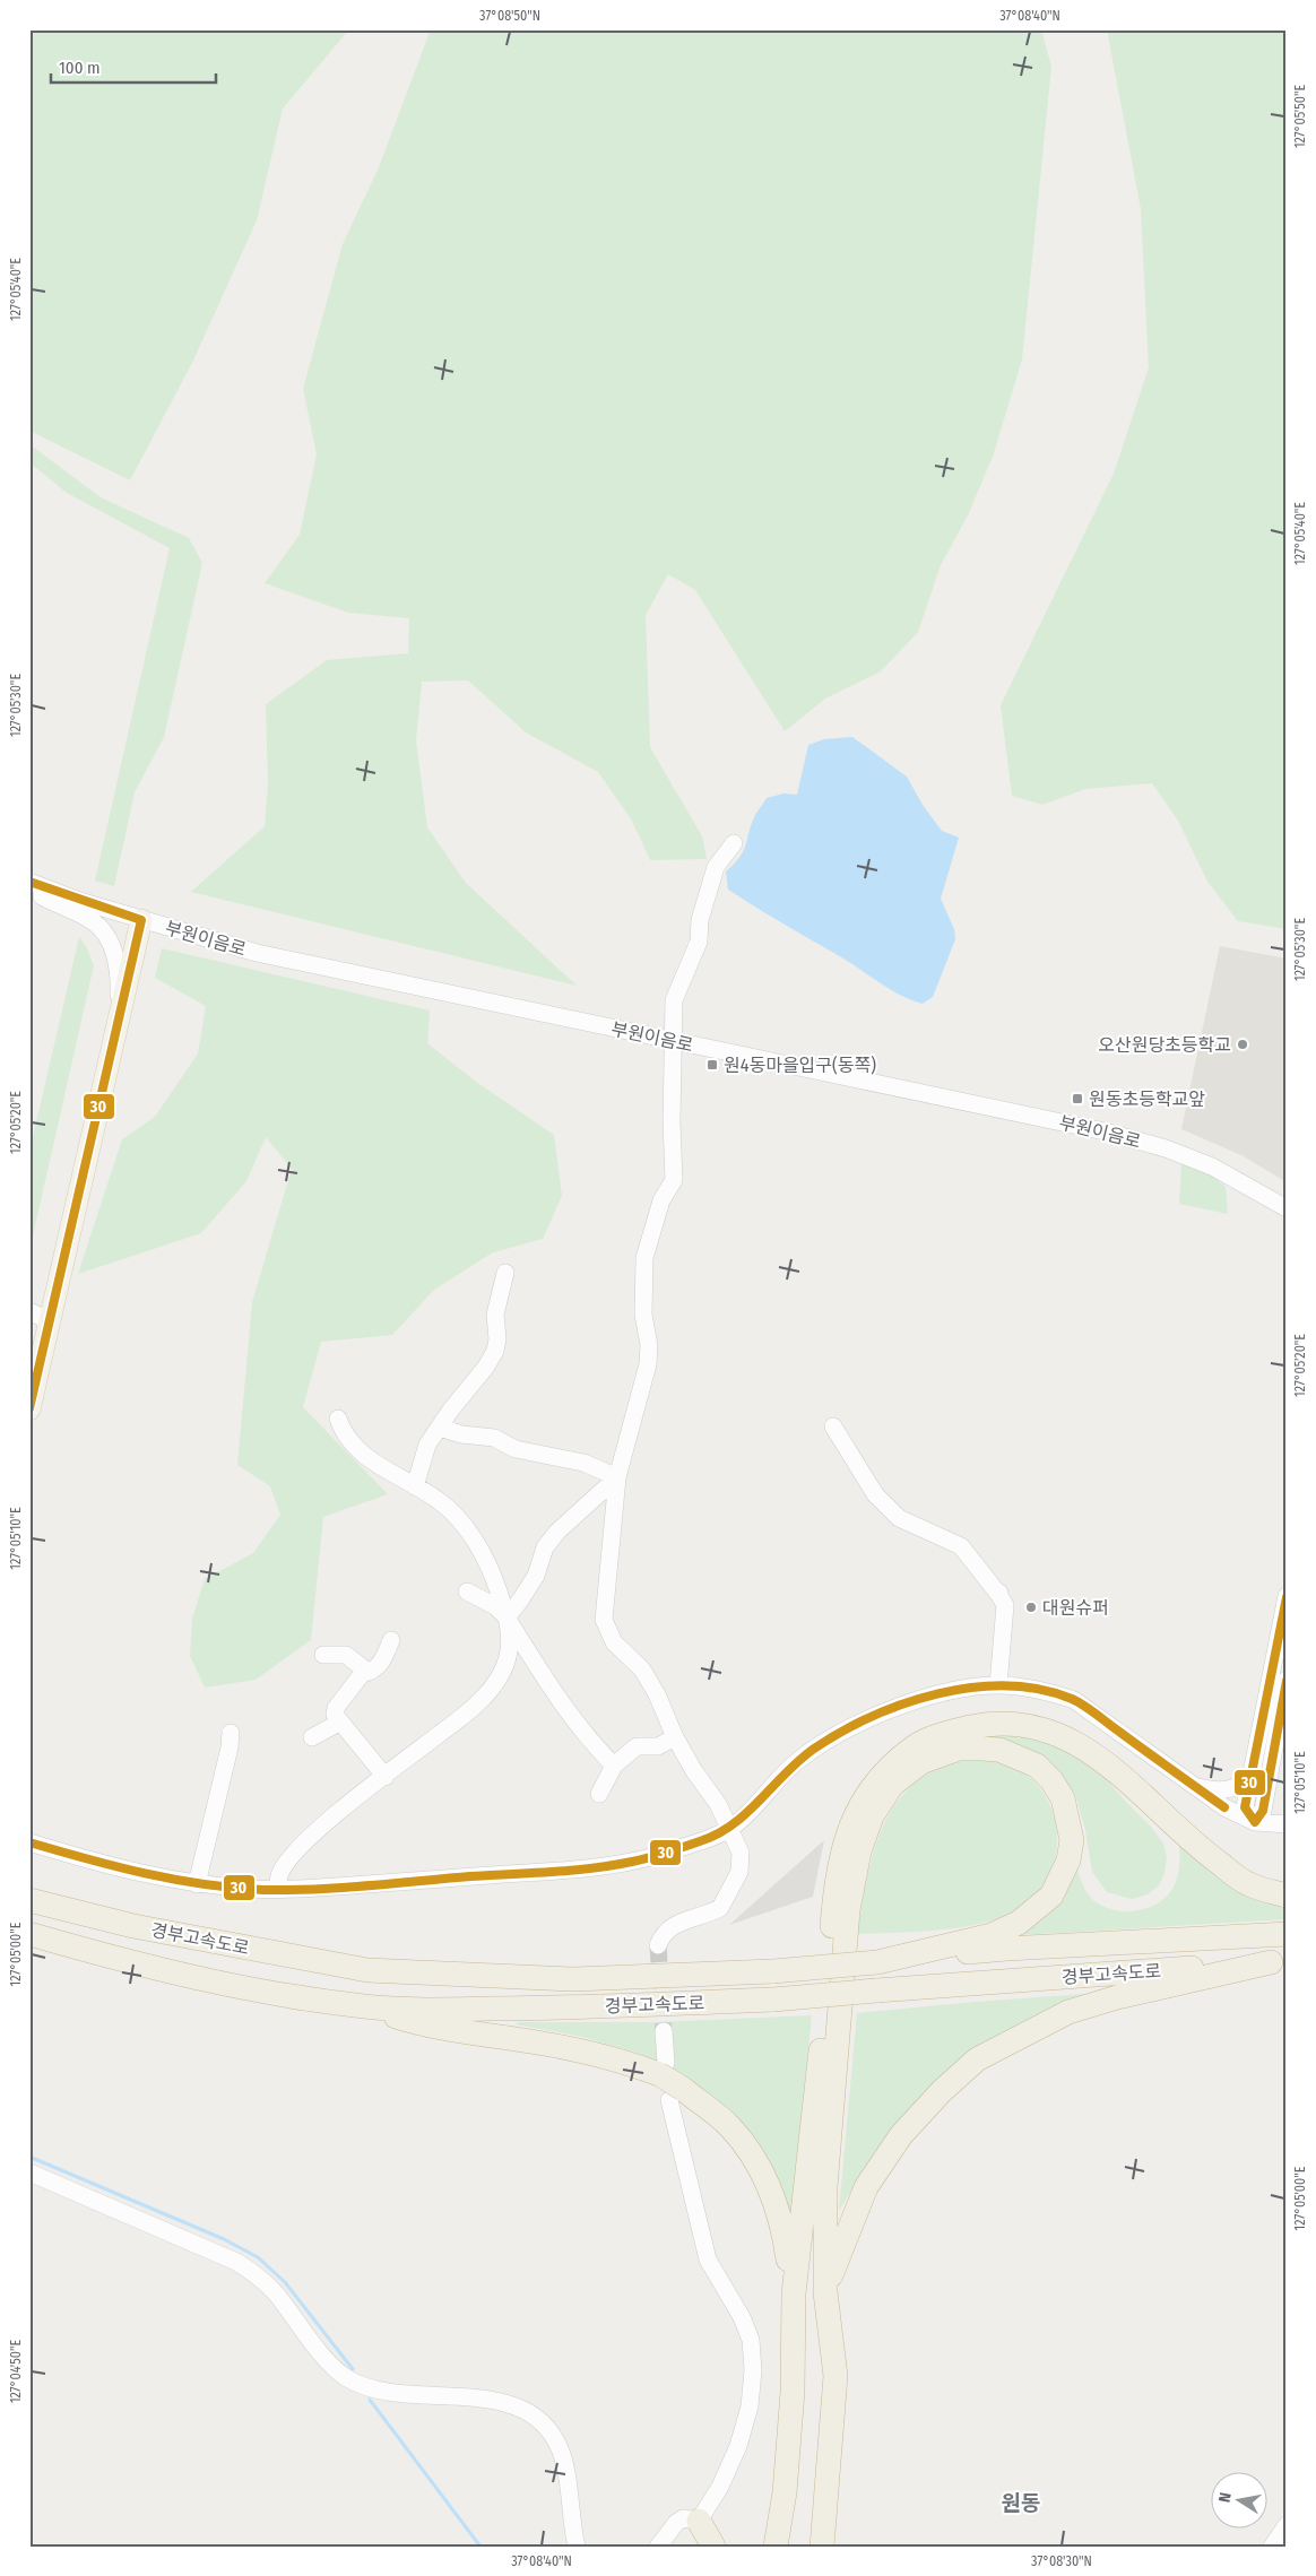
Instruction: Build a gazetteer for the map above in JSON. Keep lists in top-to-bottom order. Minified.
{"streets":{"highway":["경부고속도로"],"street":["부원이음로"]},"districts":["원동"],"places":{"other":["오산원당초등학교","대원슈퍼"],"transit":["원4동마을입구(동쪽)","원동초등학교앞"]},"lines":["transit line 30"],"scale_bar":"100 m","north":"left","coordinates":["37°08'50\"N","37°08'40\"N","127°05'50\"E","127°05'40\"E","127°05'30\"E","127°05'20\"E","127°05'10\"E","127°05'00\"E","127°04'50\"E","37°08'30\"N"]}
